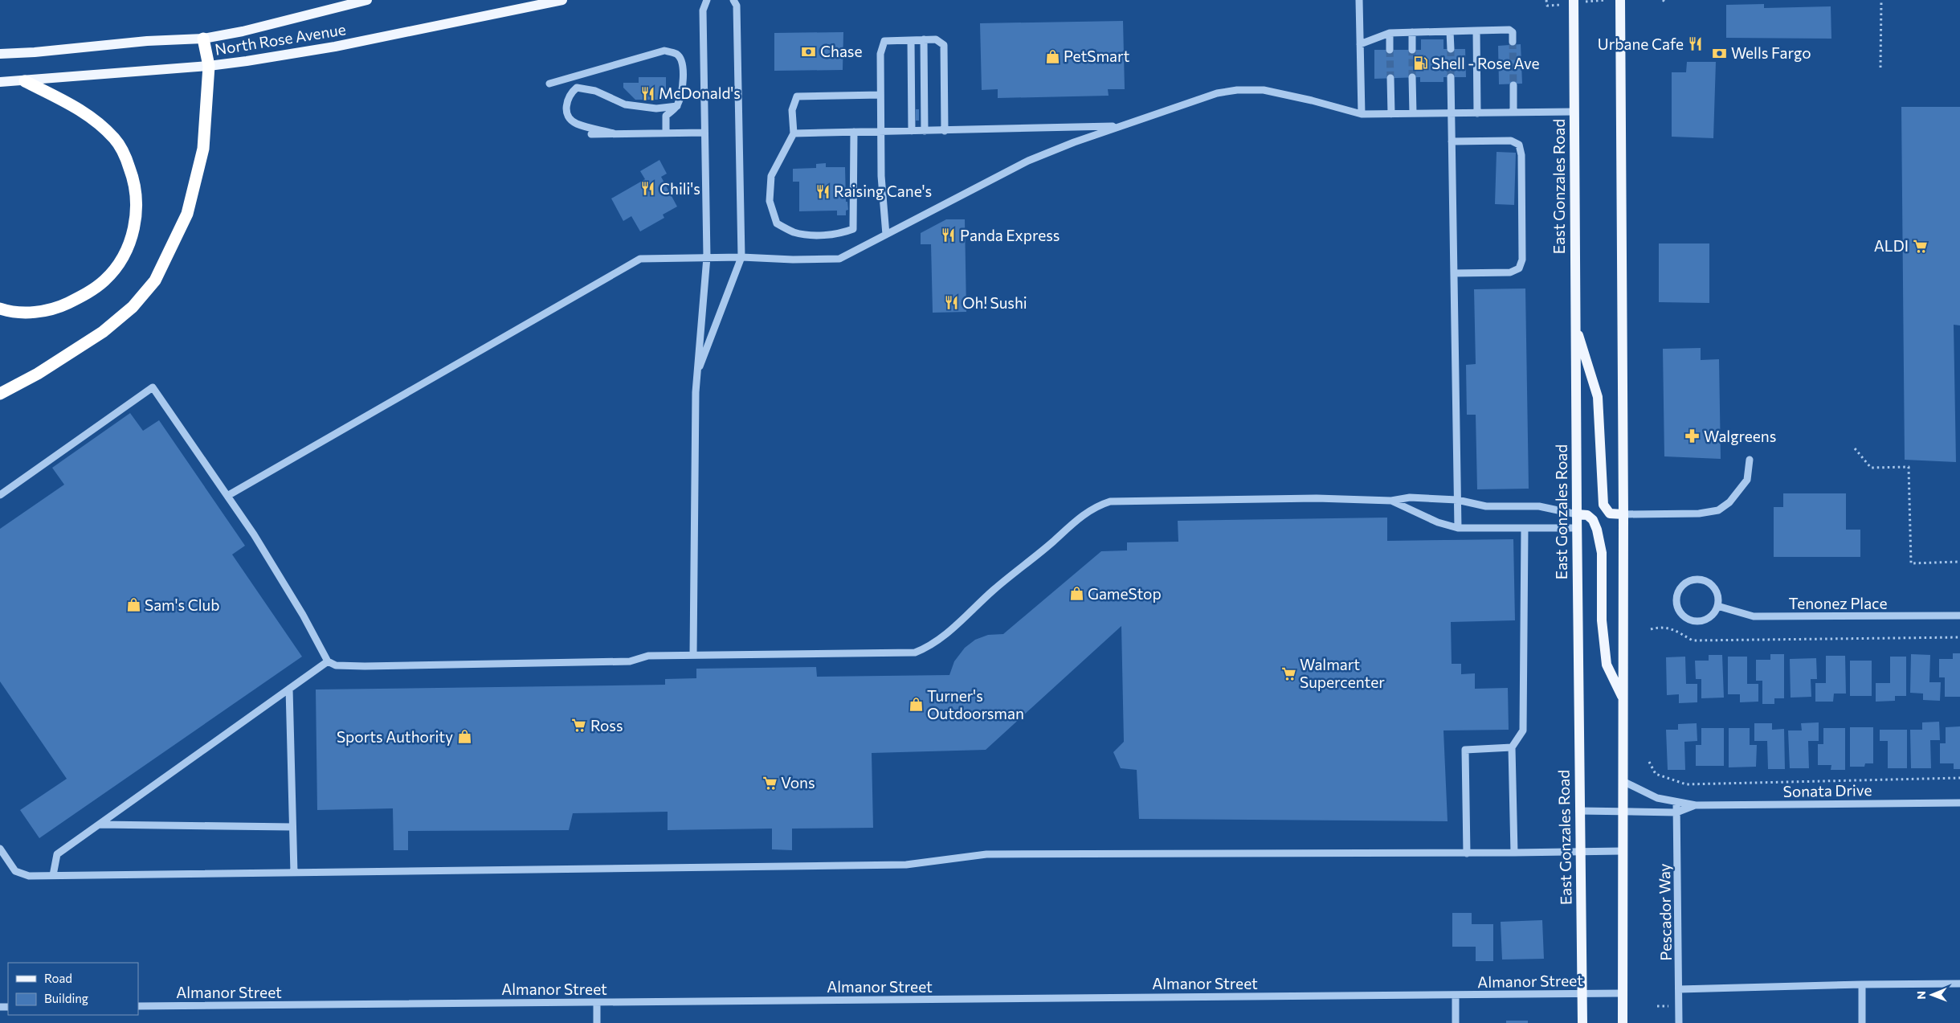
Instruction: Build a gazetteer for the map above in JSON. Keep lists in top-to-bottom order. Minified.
{"streets":{"main road":["North Rose Avenue","East Gonzales Road"],"street":["Tenonez Place","Sonata Drive","Pescador Way","Almanor Street"]},"crossings":[["East Gonzales Road","Sonata Drive"],["East Gonzales Road","Almanor Street"],["Sonata Drive","Pescador Way"]],"places":{"restaurant":["Urbane Cafe","McDonald's","Chili's","Raising Cane's","Panda Express","Oh! Sushi"],"bank":["Chase","Wells Fargo"],"shop":["PetSmart","GameStop","Sam's Club","Turner's Outdoorsman","Sports Authority"],"fuel station":["Shell - Rose Ave"],"supermarket":["ALDI","Walmart Supercenter","Ross","Vons"],"pharmacy":["Walgreens"]},"legend":["Road","Building"],"north":"left"}
